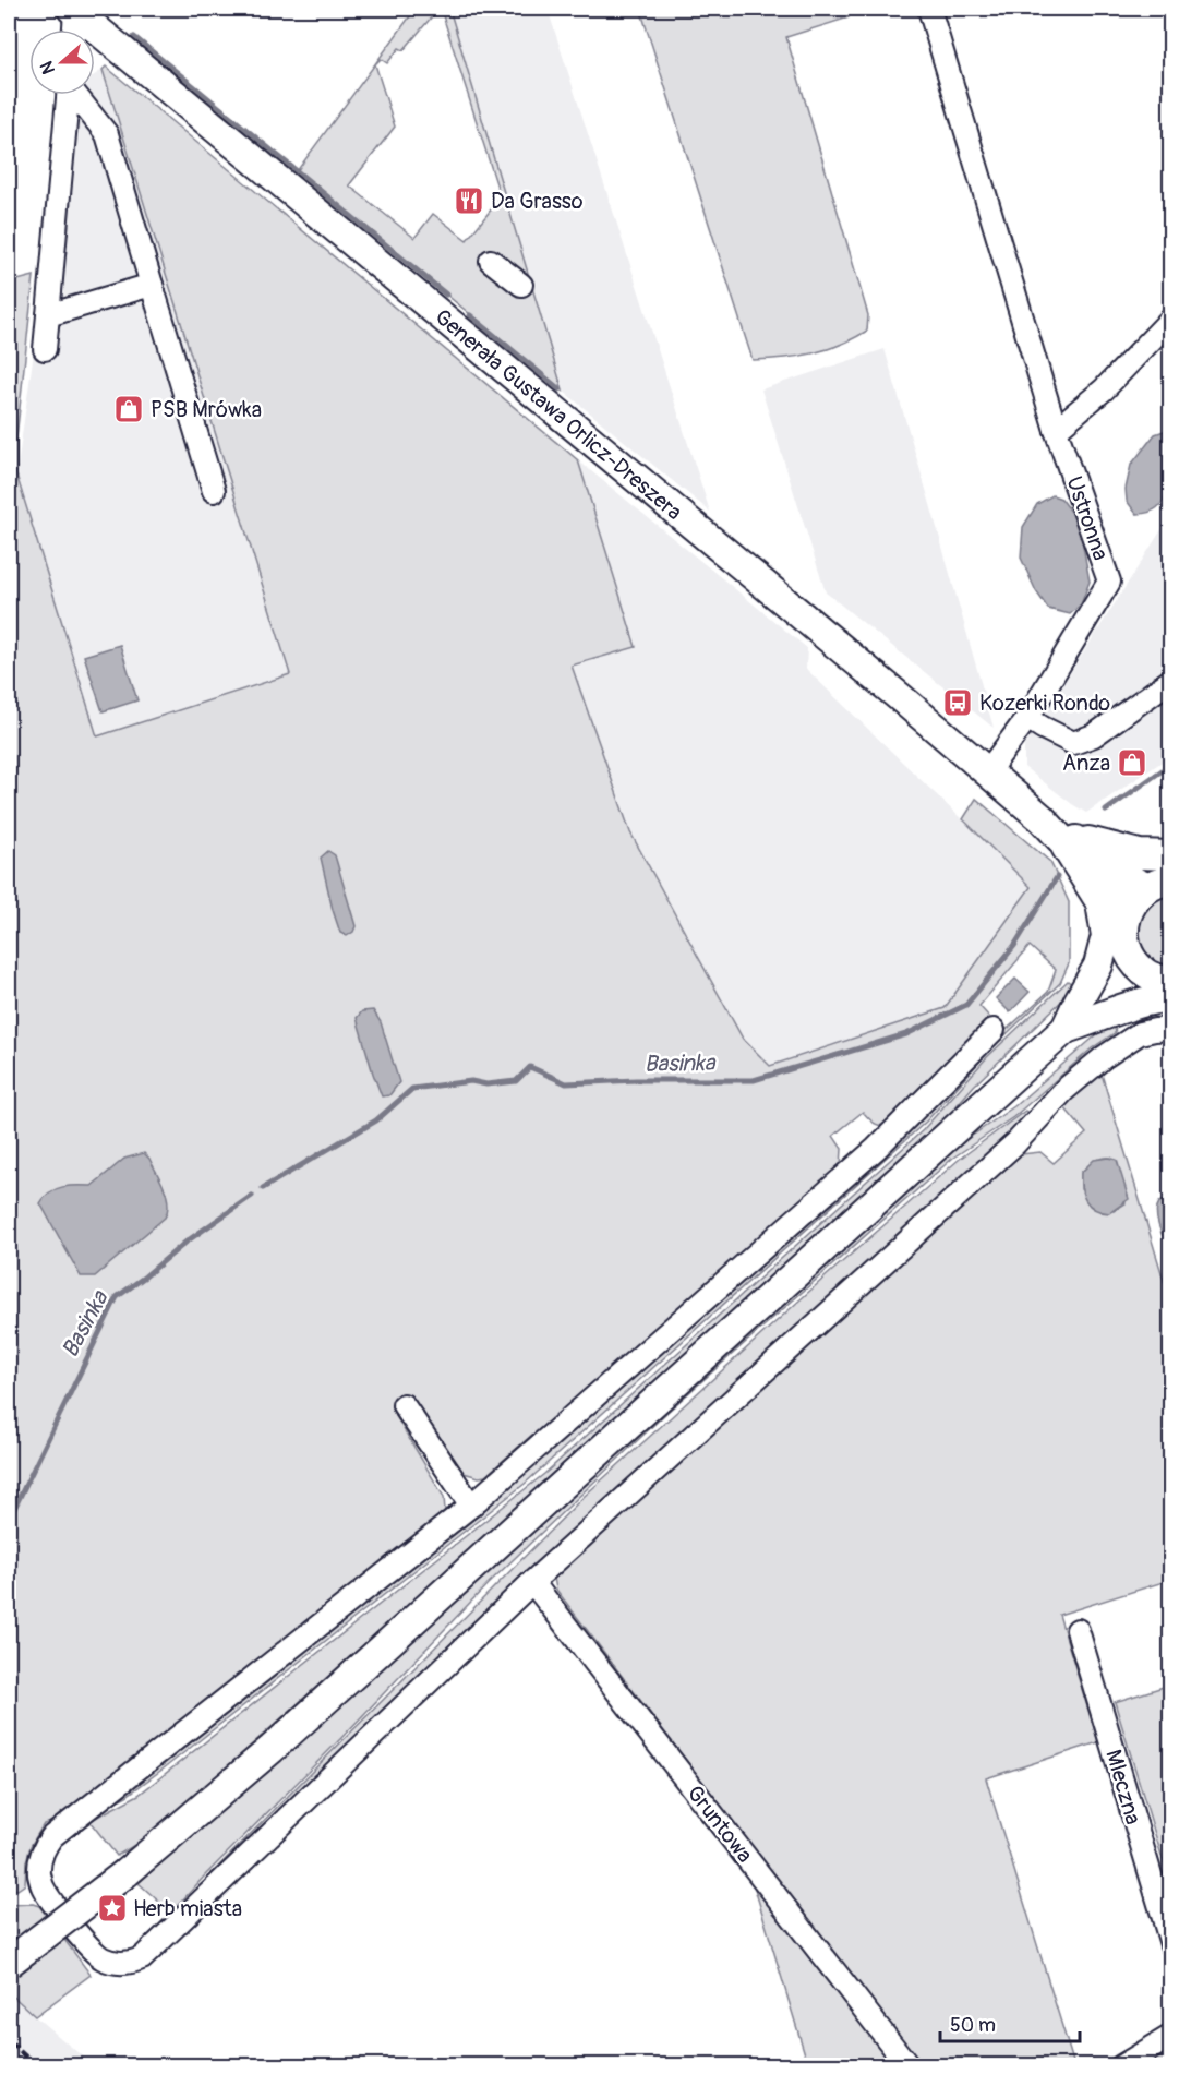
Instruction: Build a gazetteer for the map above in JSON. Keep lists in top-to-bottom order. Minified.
{"streets":{"main road":["Generała Gustawa Orlicz-Dreszera"],"street":["Ustronna","Mleczna","Gruntowa"]},"crossings":[["Generała Gustawa Orlicz-Dreszera","Ustronna"]],"water":["Basinka"],"places":{"restaurant":["Da Grasso"],"shop":["PSB Mrówka","Anza"],"bus stop":["Kozerki Rondo"],"place":["Herb miasta"]},"scale_bar":"50 m","north":"left"}
